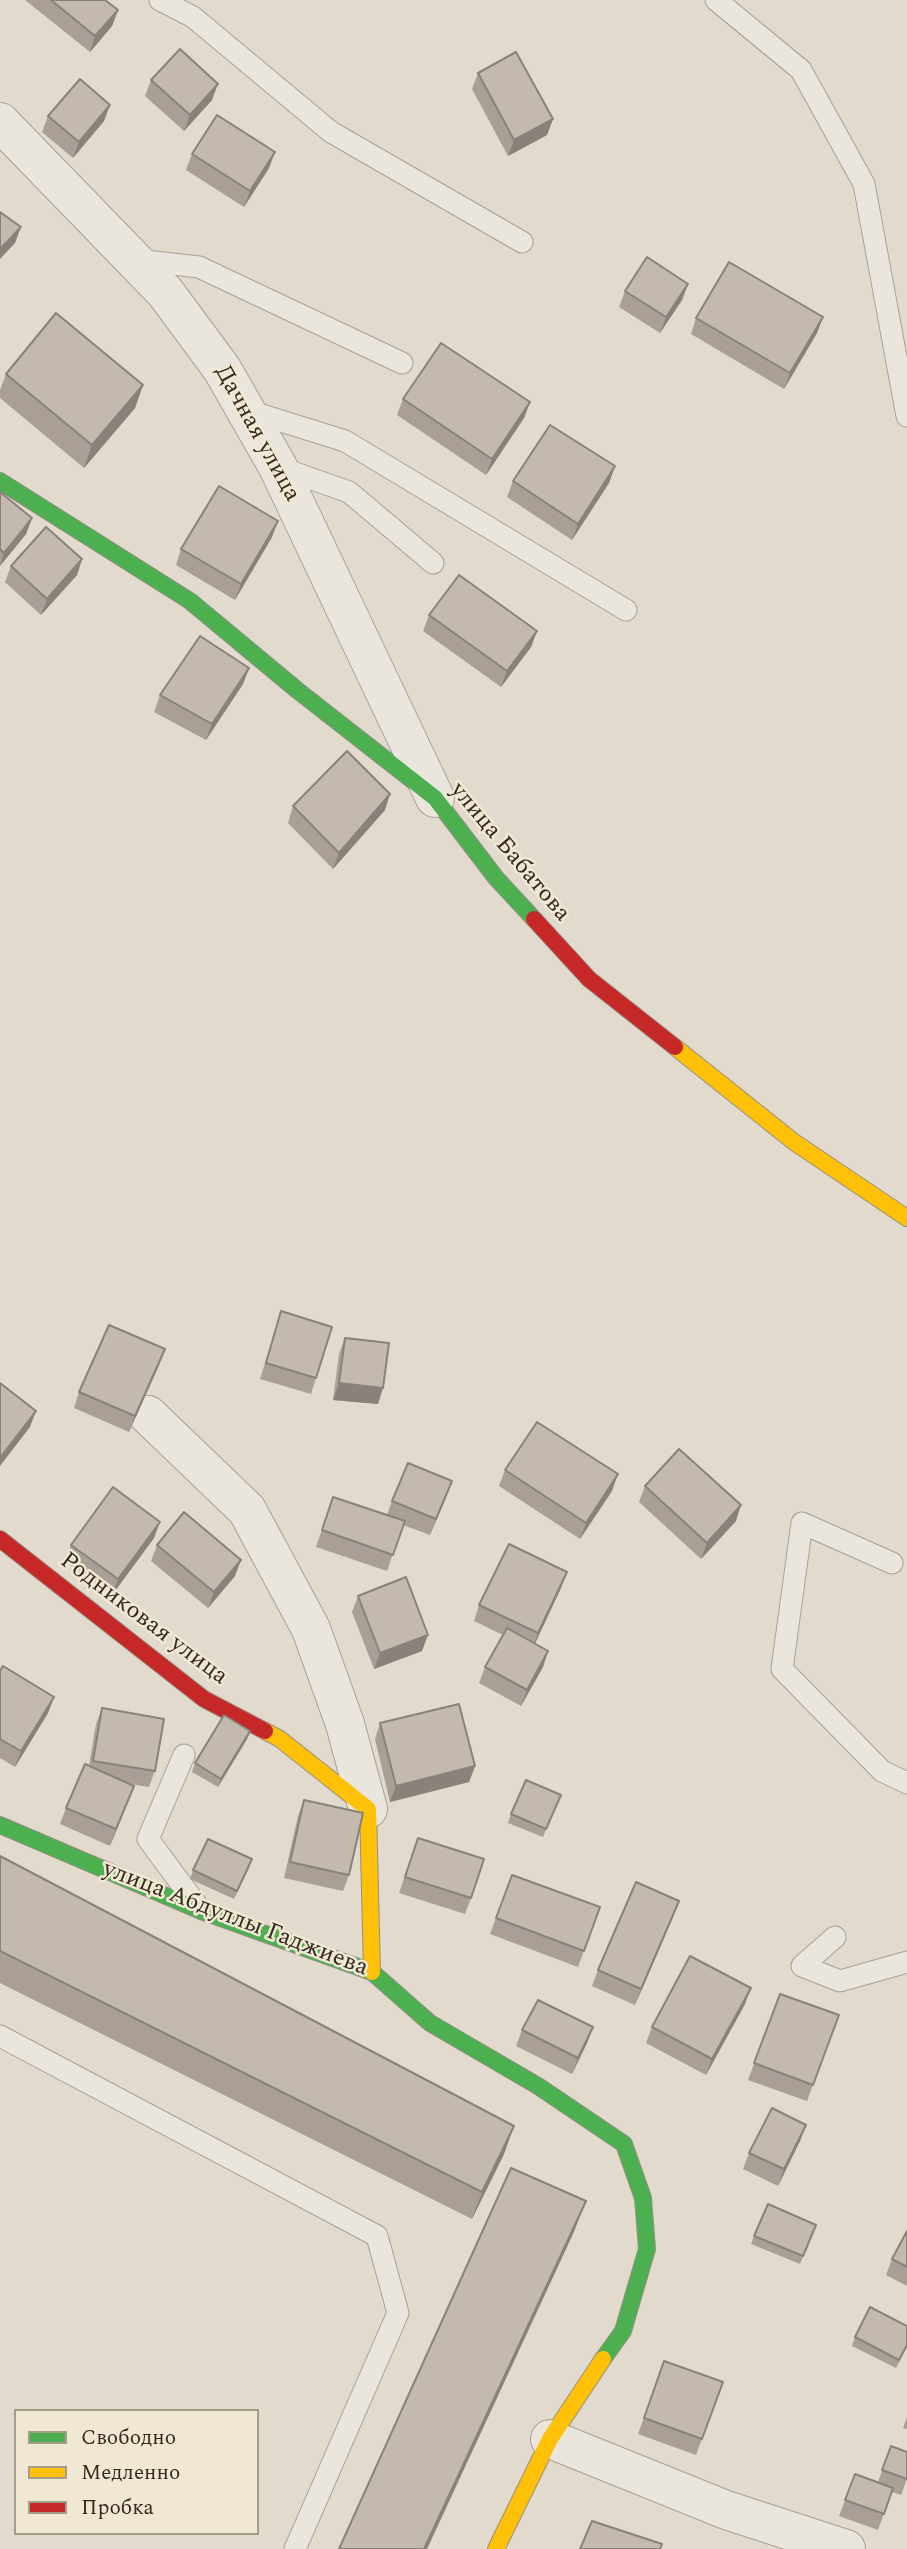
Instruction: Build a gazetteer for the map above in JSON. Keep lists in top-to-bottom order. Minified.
{"streets":{"street":["Дачная улица","улица Бабатова","Родниковая улица","улица Абдуллы Гаджиева"]},"crossings":[["Дачная улица","улица Бабатова"]],"legend":["Свободно","Медленно","Пробка"]}
